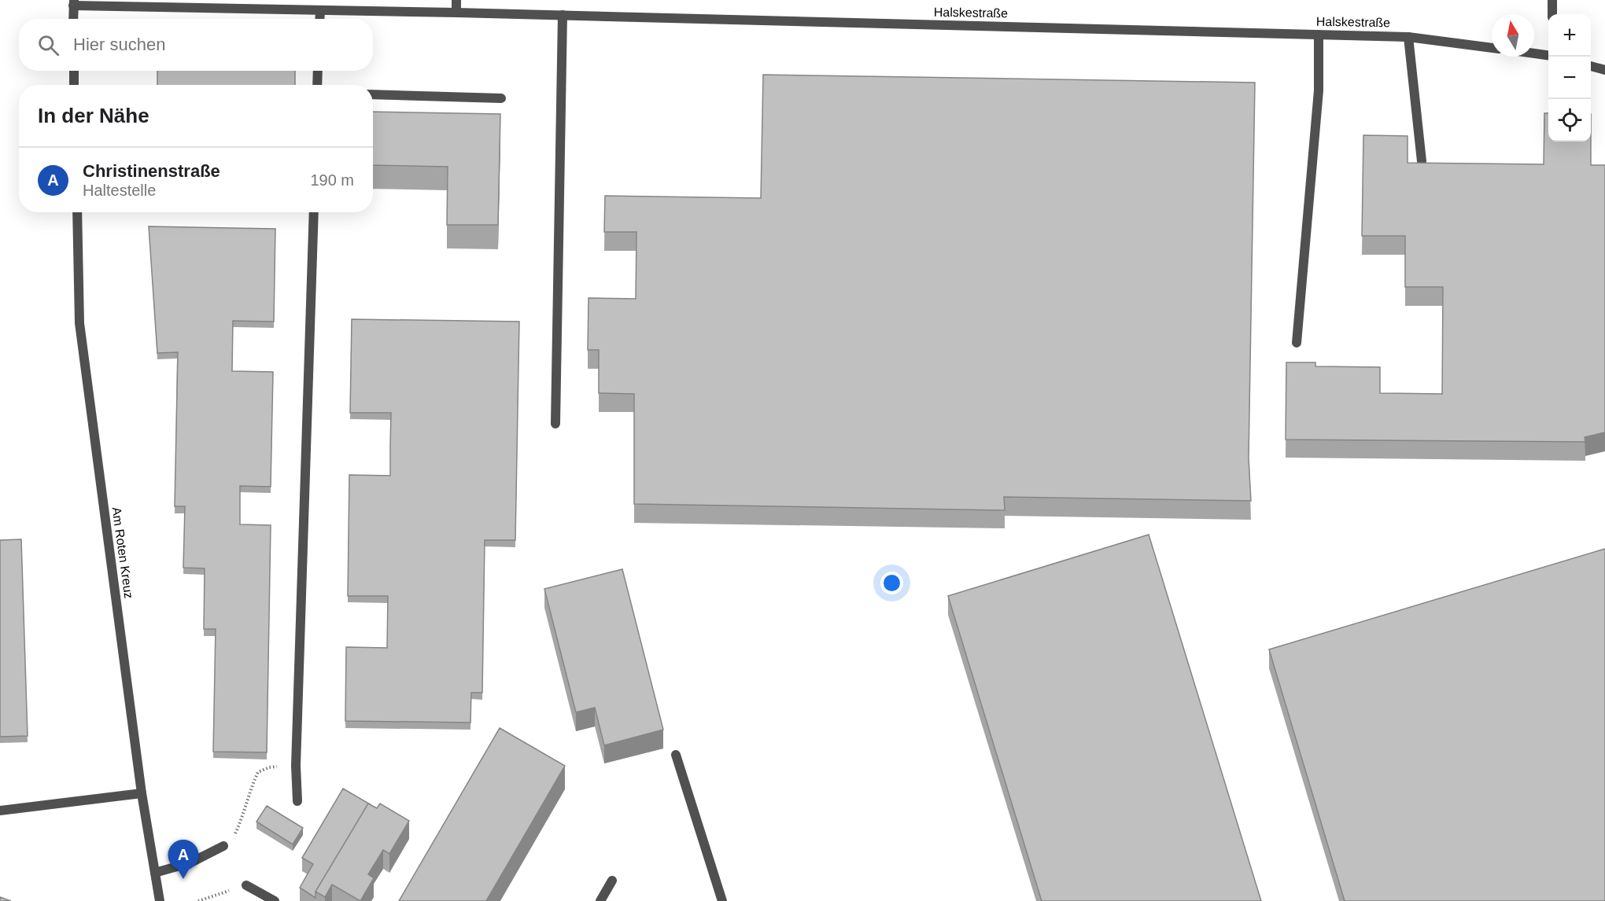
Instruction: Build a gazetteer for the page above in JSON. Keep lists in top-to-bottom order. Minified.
{"streets":{"street":["Halskestraße","Am Roten Kreuz"]},"north":"top","page":{"map_buttons":["+","−"],"search":"Hier suchen","heading":"In der Nähe","list":[{"mark":"A","name":"Christinenstraße","note":"Haltestelle","value":"190 m"}],"pins":"A"}}
